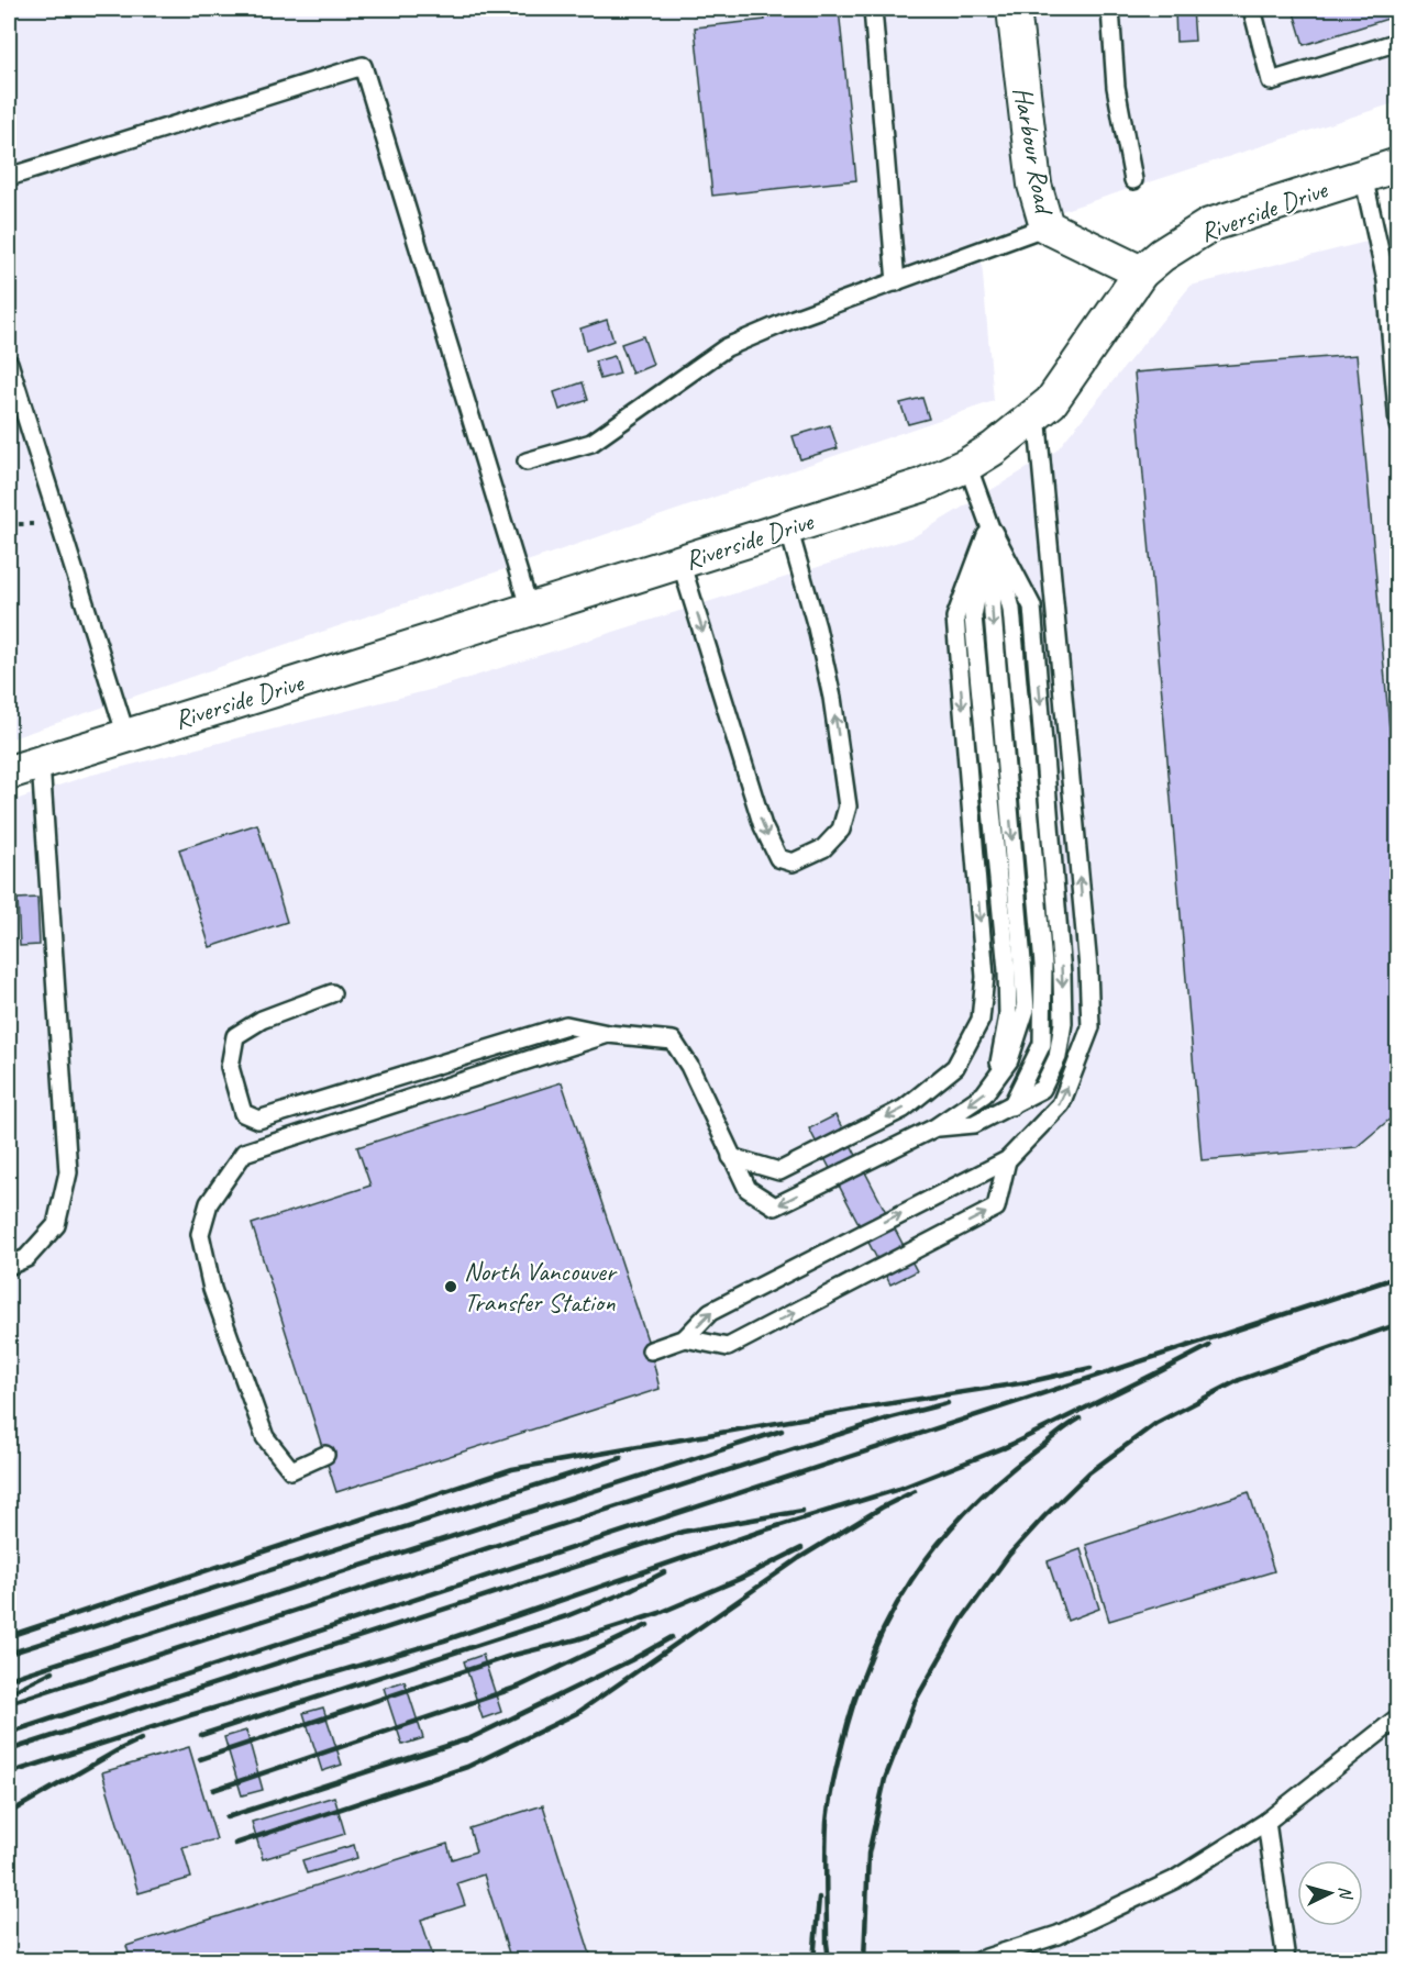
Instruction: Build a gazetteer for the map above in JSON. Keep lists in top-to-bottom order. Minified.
{"streets":{"street":["Harbour Road","Riverside Drive"]},"crossings":[["Harbour Road","Riverside Drive"]],"places":["North Vancouver Transfer Station"],"north":"right"}
